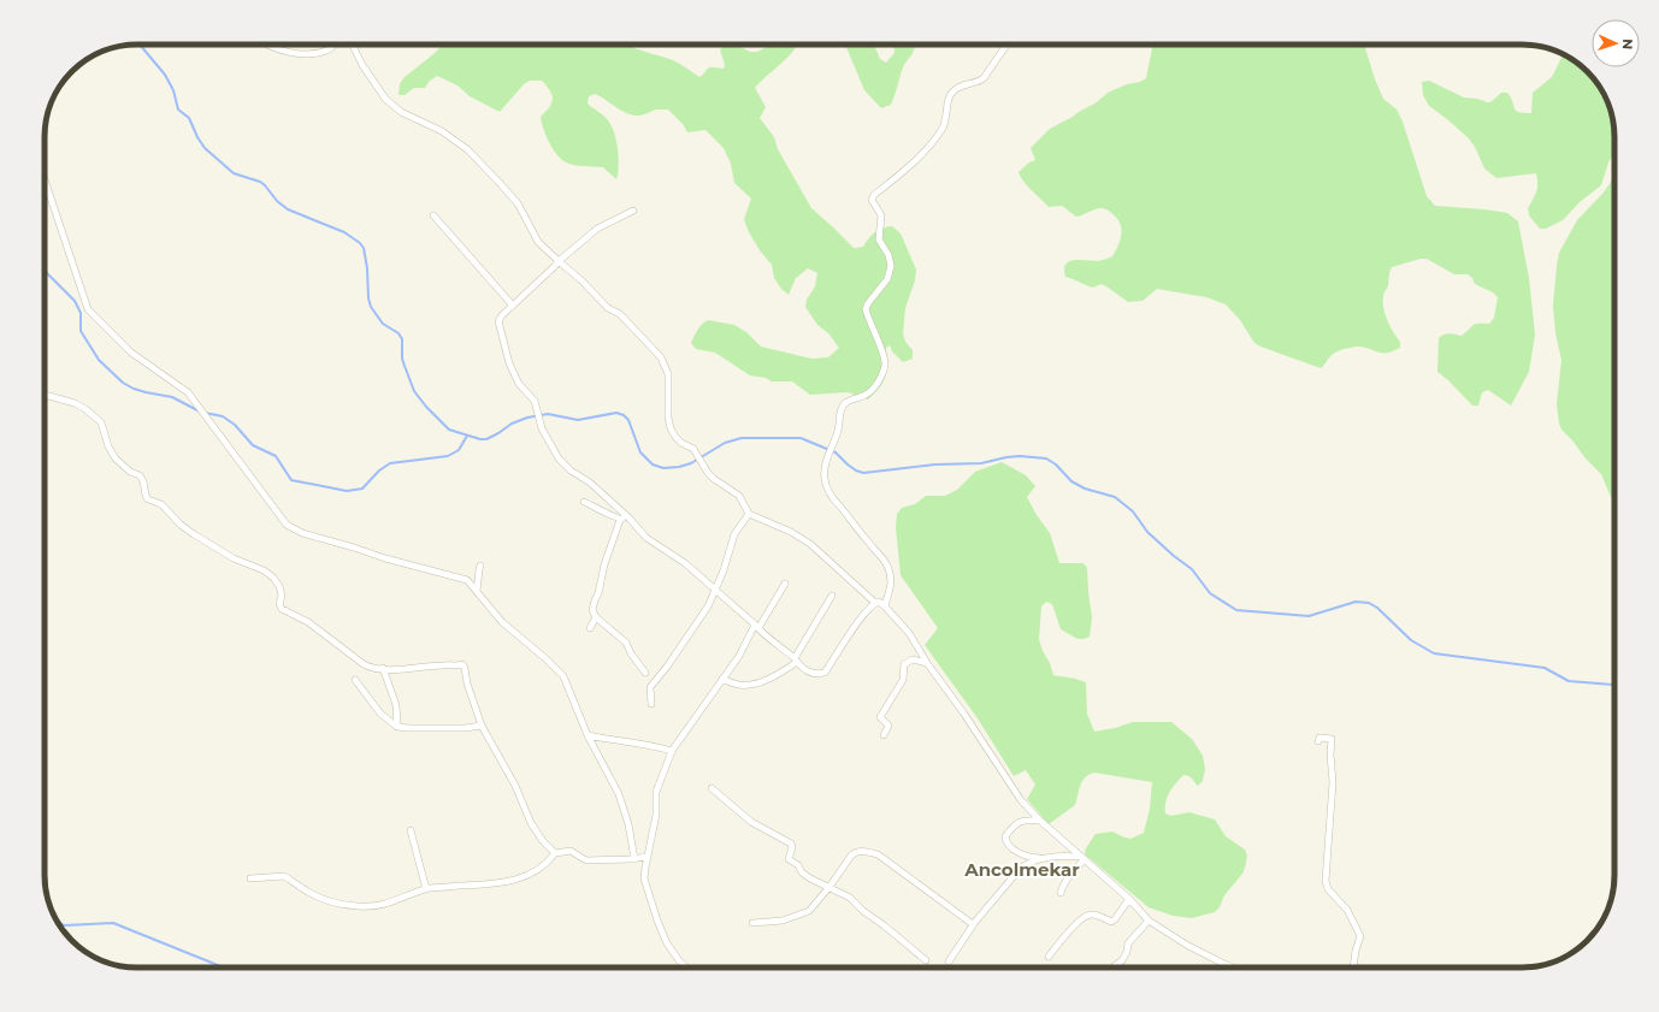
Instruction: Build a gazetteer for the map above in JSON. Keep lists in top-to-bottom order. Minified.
{"districts":["Ancolmekar"],"north":"right"}
